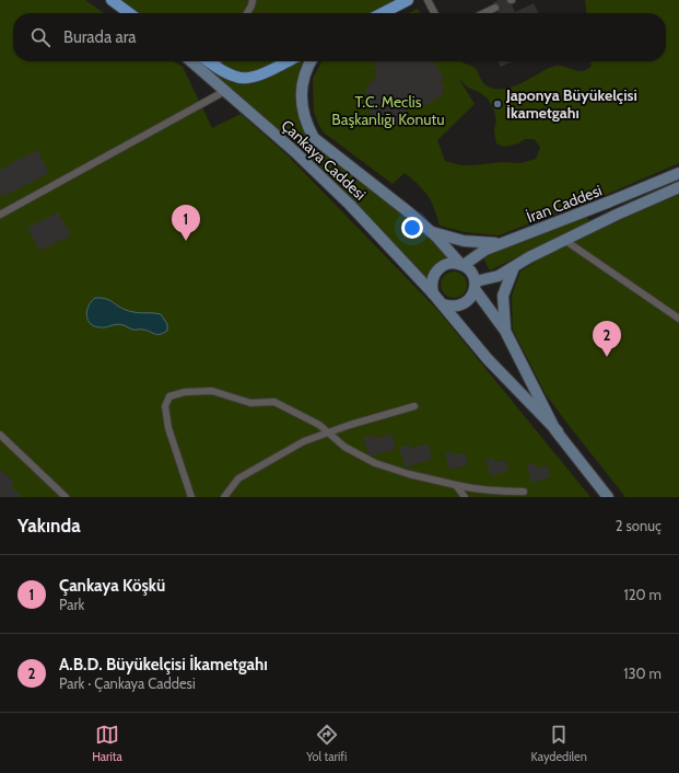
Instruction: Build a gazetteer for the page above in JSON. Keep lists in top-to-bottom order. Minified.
{"streets":{"main road":["Çankaya Caddesi","İran Caddesi"]},"crossings":[["Çankaya Caddesi","İran Caddesi"]],"parks":["T.C. Meclis Başkanlığı Konutu"],"places":["Japonya Büyükelçisi İkametgahı"],"page":{"search":"Burada ara","pins":["1","2"],"heading":["Yakında","2 sonuç"],"list":[{"mark":"1","name":"Çankaya Köşkü","note":"Park","value":"120 m"},{"mark":"2","name":"A.B.D. Büyükelçisi İkametgahı","note":"Park · Çankaya Caddesi","value":"130 m"}],"nav":["Harita","Yol tarifi","Kaydedilen"]}}
